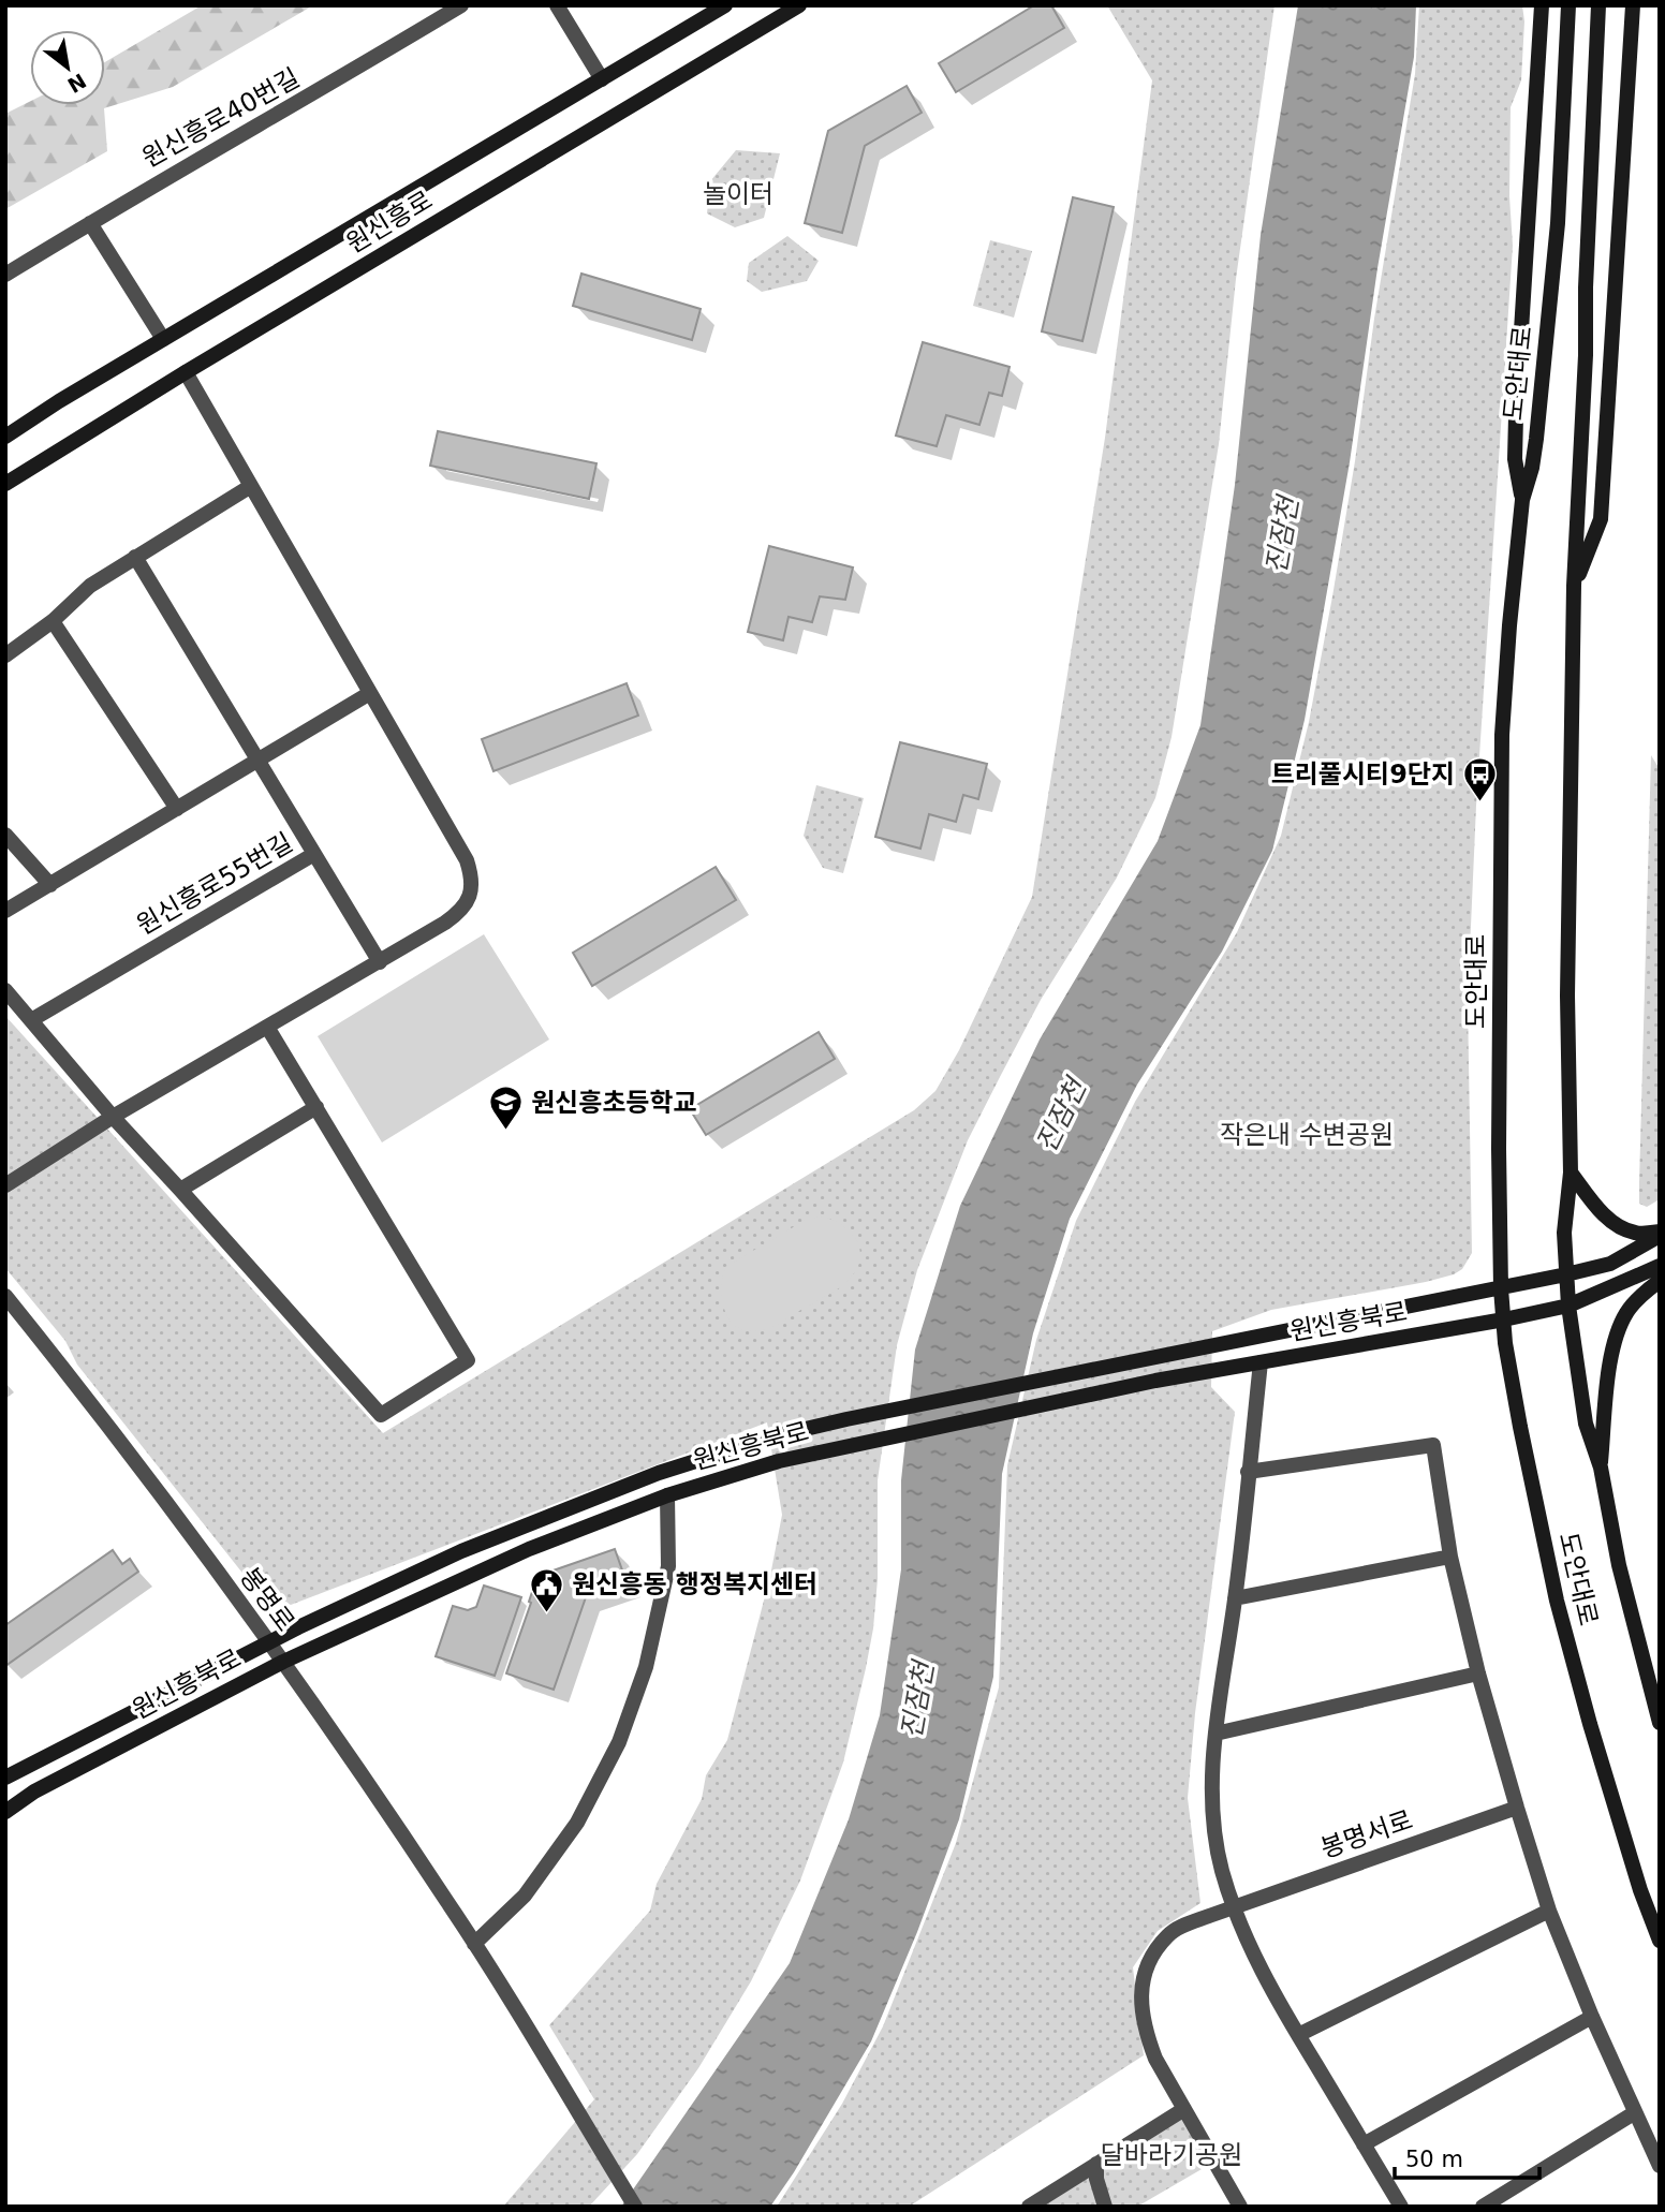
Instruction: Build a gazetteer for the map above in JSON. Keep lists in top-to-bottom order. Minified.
{"streets":{"street":["원신흥로40번길","원신흥로","도안대로","원신흥로55번길","원신흥북로","봉명로","봉명서로"]},"crossings":[["도안대로","원신흥북로"],["원신흥북로","봉명로"]],"water":["진잠천"],"parks":["놀이터","작은내 수변공원","달바라기공원"],"places":{"bus stop":["트리풀시티9단지"],"school or university":["원신흥초등학교"],"public building":["원신흥동 행정복지센터"]},"scale_bar":"50 m","north":"bottom right"}
